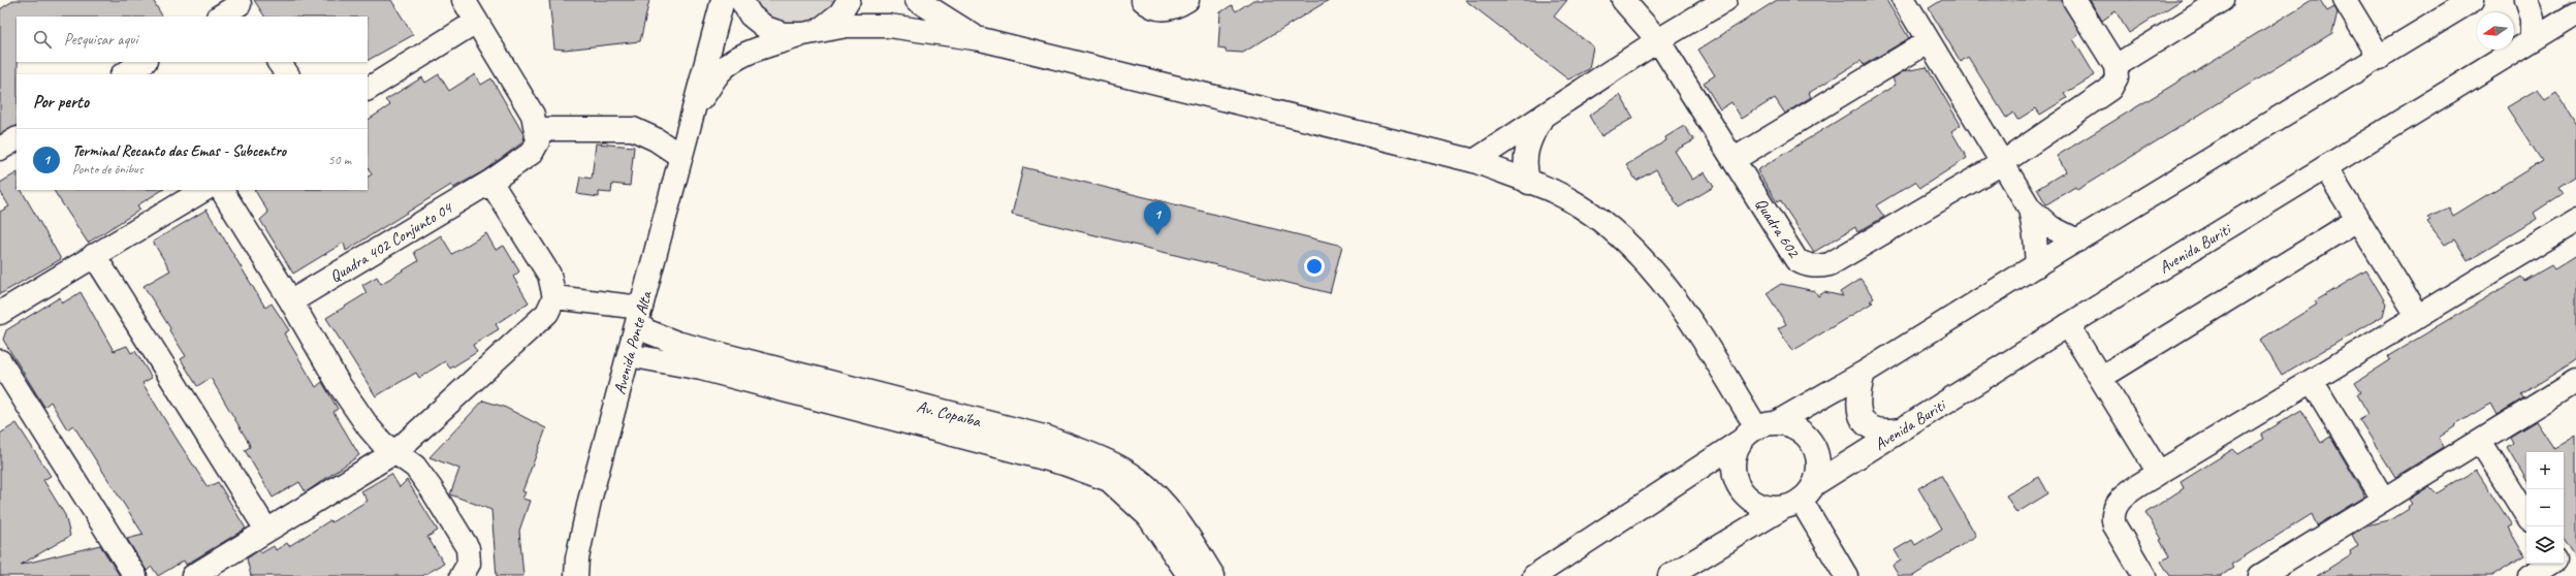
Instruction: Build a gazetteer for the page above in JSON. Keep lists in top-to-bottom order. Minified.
{"streets":{"street":["Quadra 602","Quadra 402 Conjunto 04","Avenida Buriti","Avenida Ponte Alta","Av. Copaíba"]},"crossings":[["Avenida Ponte Alta","Av. Copaíba"]],"north":"left","page":{"search":"Pesquisar aqui","heading":"Por perto","list":[{"mark":"1","name":"Terminal Recanto das Emas - Subcentro","note":"Ponto de ônibus","value":"50 m"}],"pins":"1","map_buttons":["+","−"]}}
